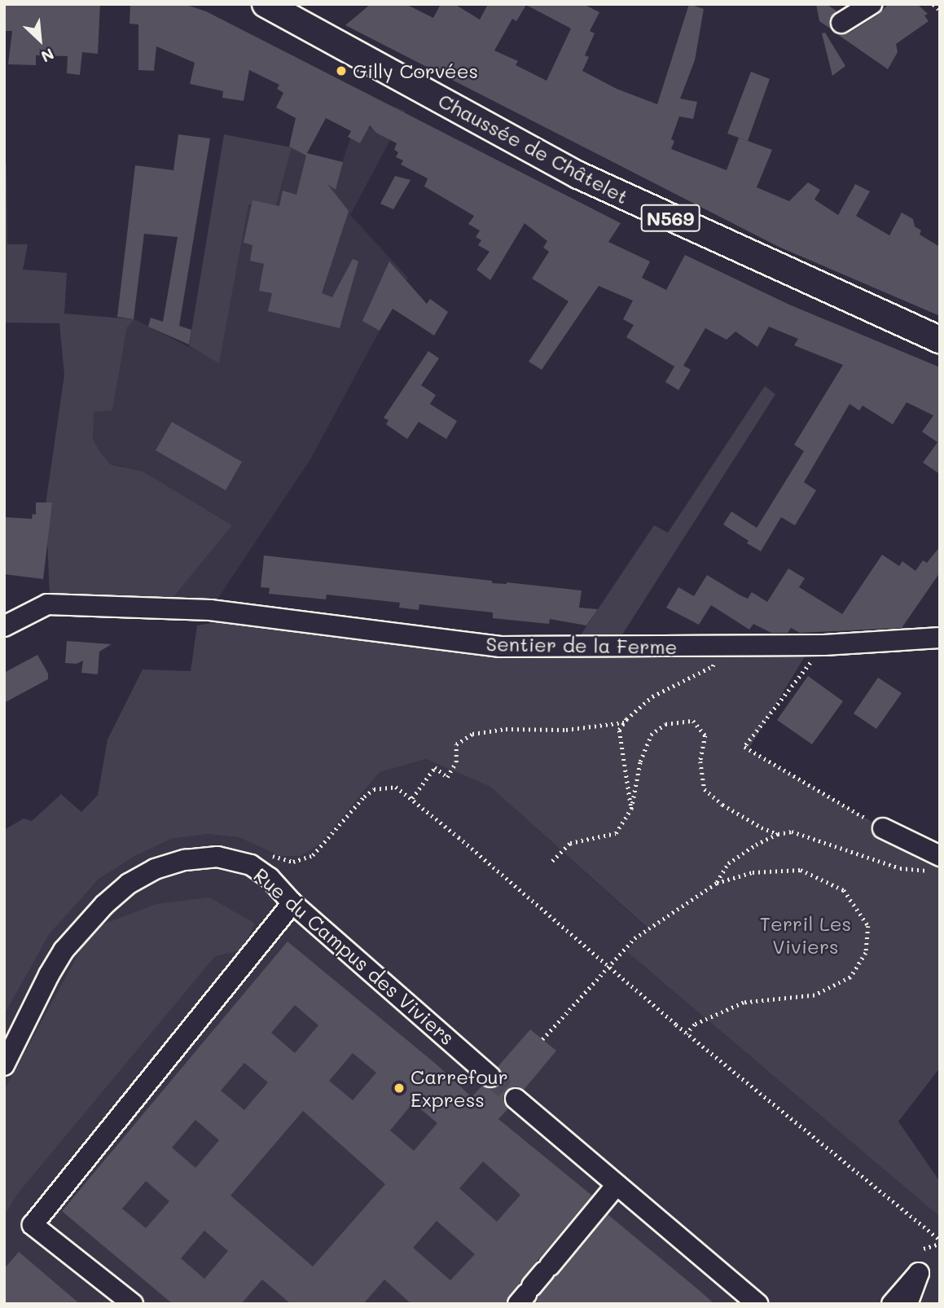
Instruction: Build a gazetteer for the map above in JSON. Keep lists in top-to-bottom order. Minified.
{"streets":{"main road":["Chaussée de Châtelet","N569"],"street":["Sentier de la Ferme","Rue du Campus des Viviers"]},"parks":["Terril Les Viviers"],"places":["Gilly Corvées","Carrefour Express"],"north":"bottom right"}
